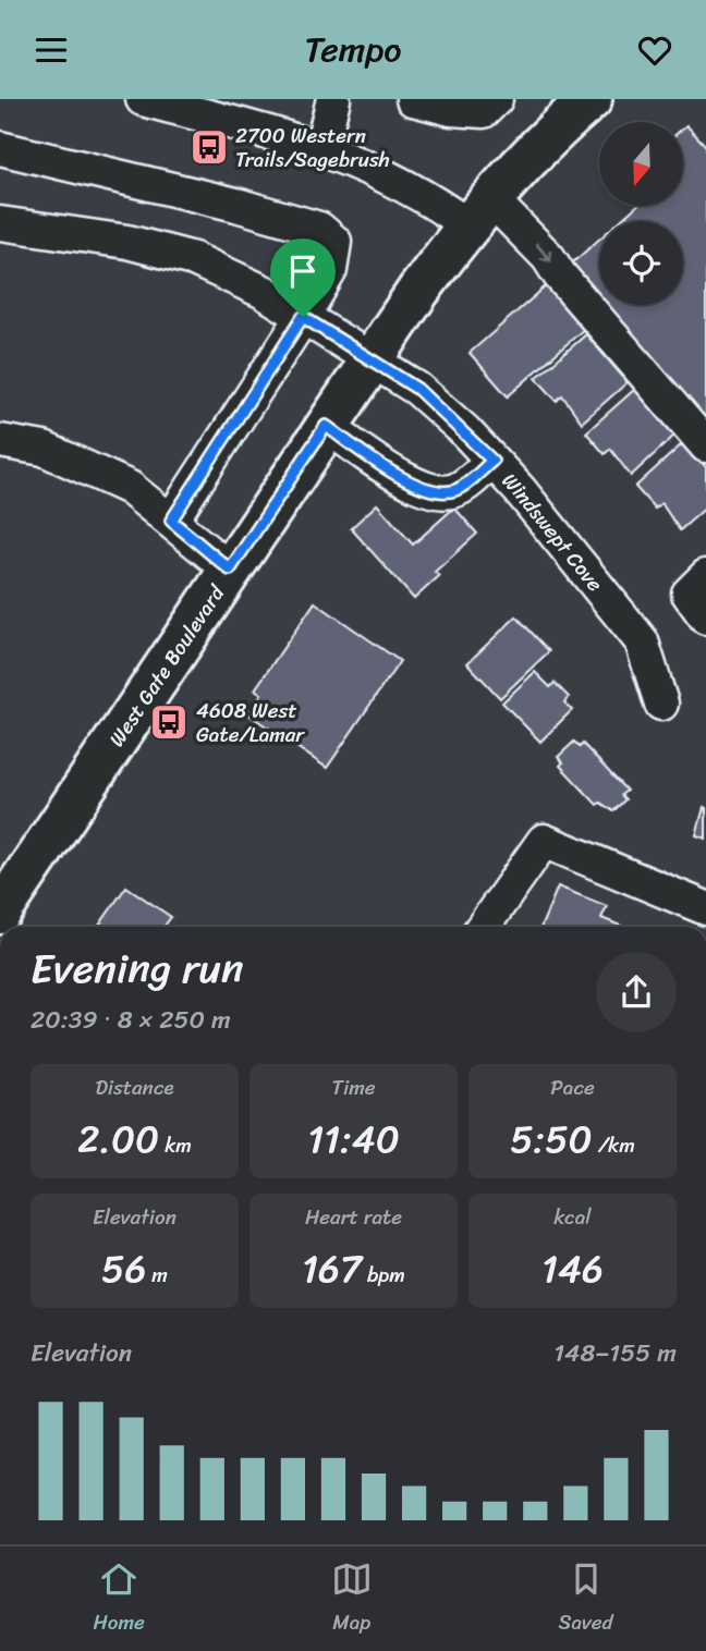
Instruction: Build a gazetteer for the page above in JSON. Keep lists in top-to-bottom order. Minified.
{"streets":{"main road":["West Gate Boulevard"],"street":["Windswept Cove"]},"crossings":[["Windswept Cove","West Gate Boulevard"]],"places":{"bus stop":["2700 Western Trails/Sagebrush","4608 West Gate/Lamar"]},"north":"bottom","page":{"header":"Tempo","heading":["Evening run","20:39 · 8 × 250 m"],"stats":[["Distance","2.00 km"],["Time","11:40"],["Pace","5:50 /km"],["Elevation","56 m"],["Heart rate","167 bpm"],["kcal","146"]],"chart":["Elevation","148–155 m"],"tabs":["Home","Map","Saved"]}}
